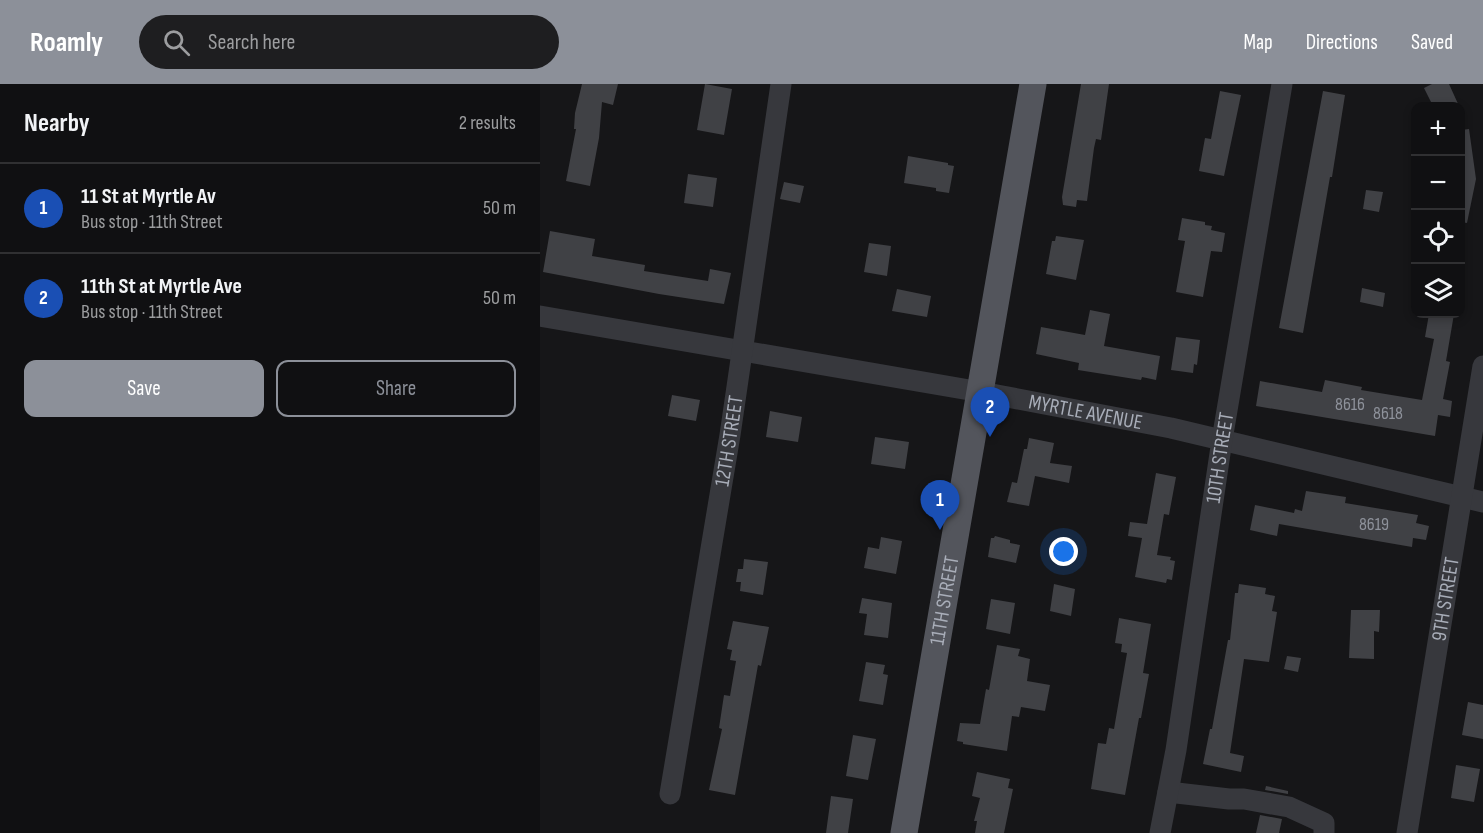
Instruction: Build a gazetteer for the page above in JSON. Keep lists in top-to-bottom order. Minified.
{"streets":{"main road":["11TH STREET"],"street":["MYRTLE AVENUE","12TH STREET","10TH STREET","9TH STREET"]},"crossings":[["MYRTLE AVENUE","12TH STREET"],["MYRTLE AVENUE","10TH STREET"],["MYRTLE AVENUE","9TH STREET"],["MYRTLE AVENUE","11TH STREET"]],"house_numbers":["8616","8618","8619"],"page":{"header":"Roamly","search":"Search here","nav":["Map","Directions","Saved"],"heading":["Nearby","2 results"],"map_buttons":["+","−"],"list":[{"mark":"1","name":"11 St at Myrtle Av","note":"Bus stop · 11th Street","value":"50 m"},{"mark":"2","name":"11th St at Myrtle Ave","note":"Bus stop · 11th Street","value":"50 m"}],"buttons":["Save","Share"],"pins":["2","1"]}}
